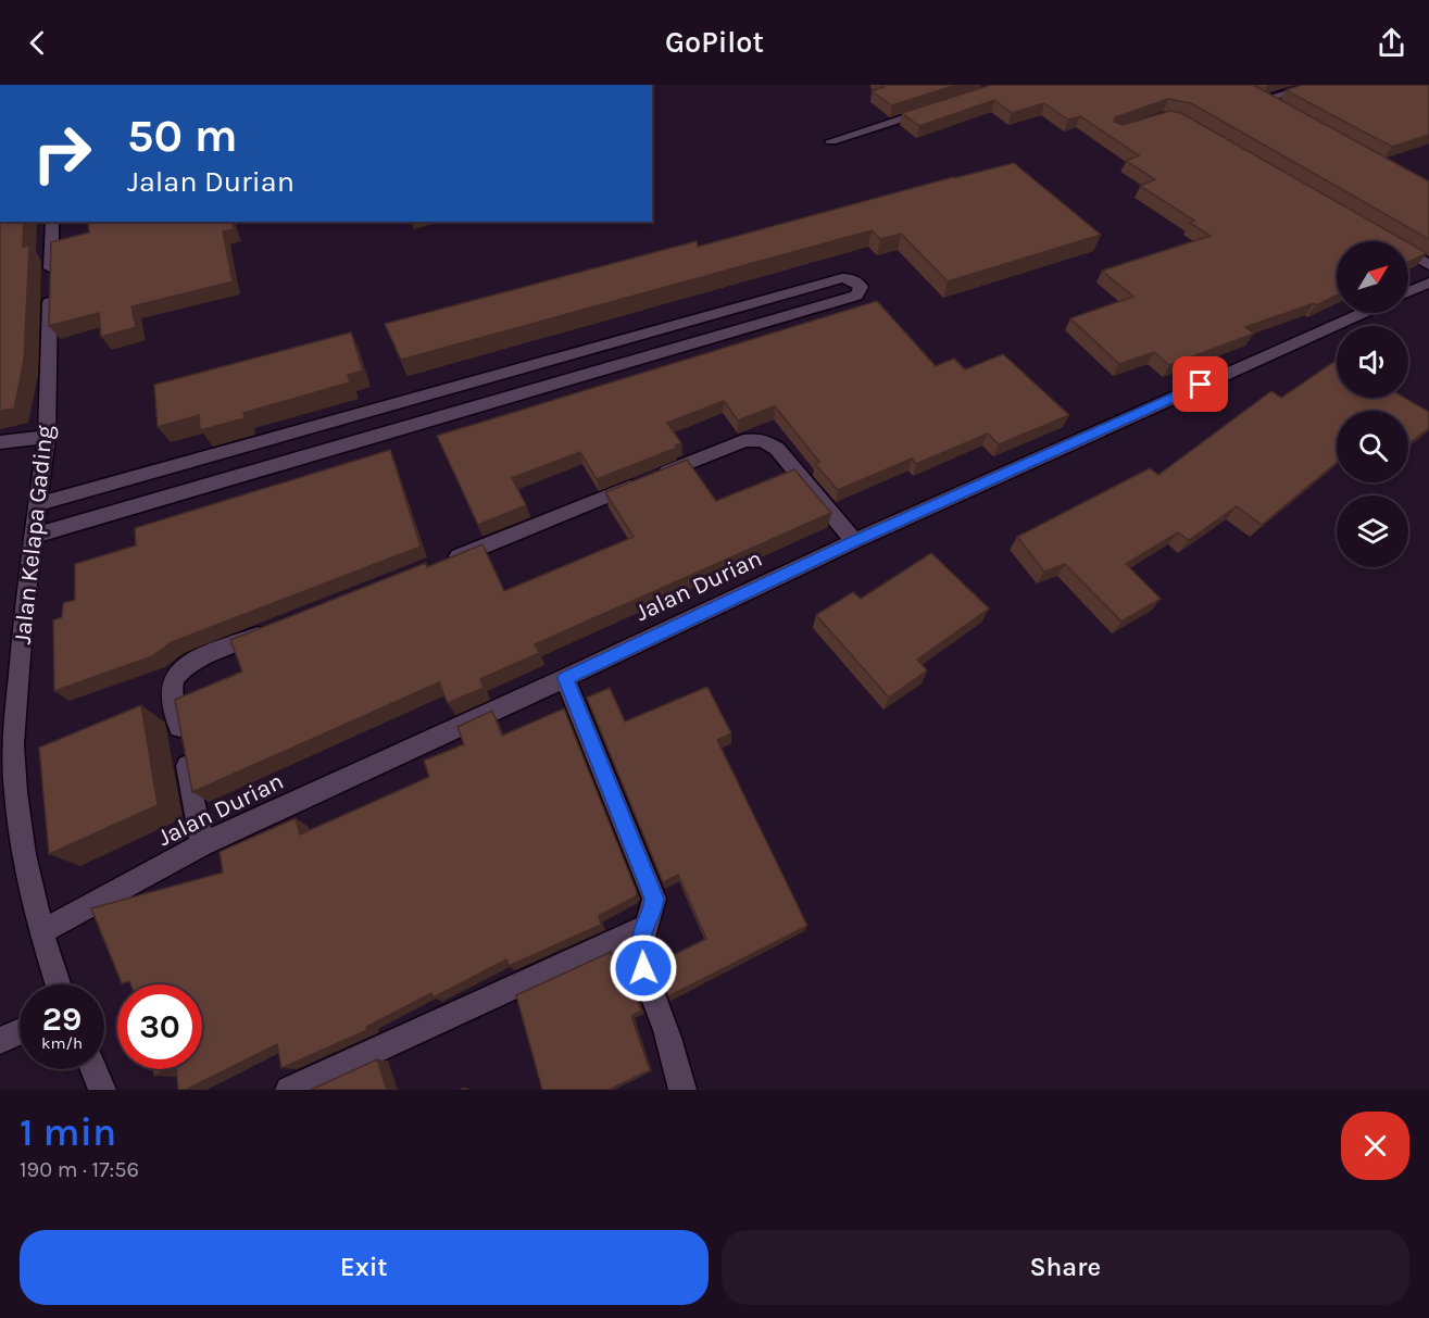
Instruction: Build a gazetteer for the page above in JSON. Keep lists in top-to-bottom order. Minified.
{"streets":{"street":["Jalan Kelapa Gading","Jalan Durian"]},"crossings":[["Jalan Kelapa Gading","Jalan Durian"]],"north":"top right","page":{"header":"GoPilot","turn":["50 m","Jalan Durian"],"speed":"29 km/h","limit":"30","heading":["1 min","190 m · 17:56"],"buttons":["Exit","Share"]}}
